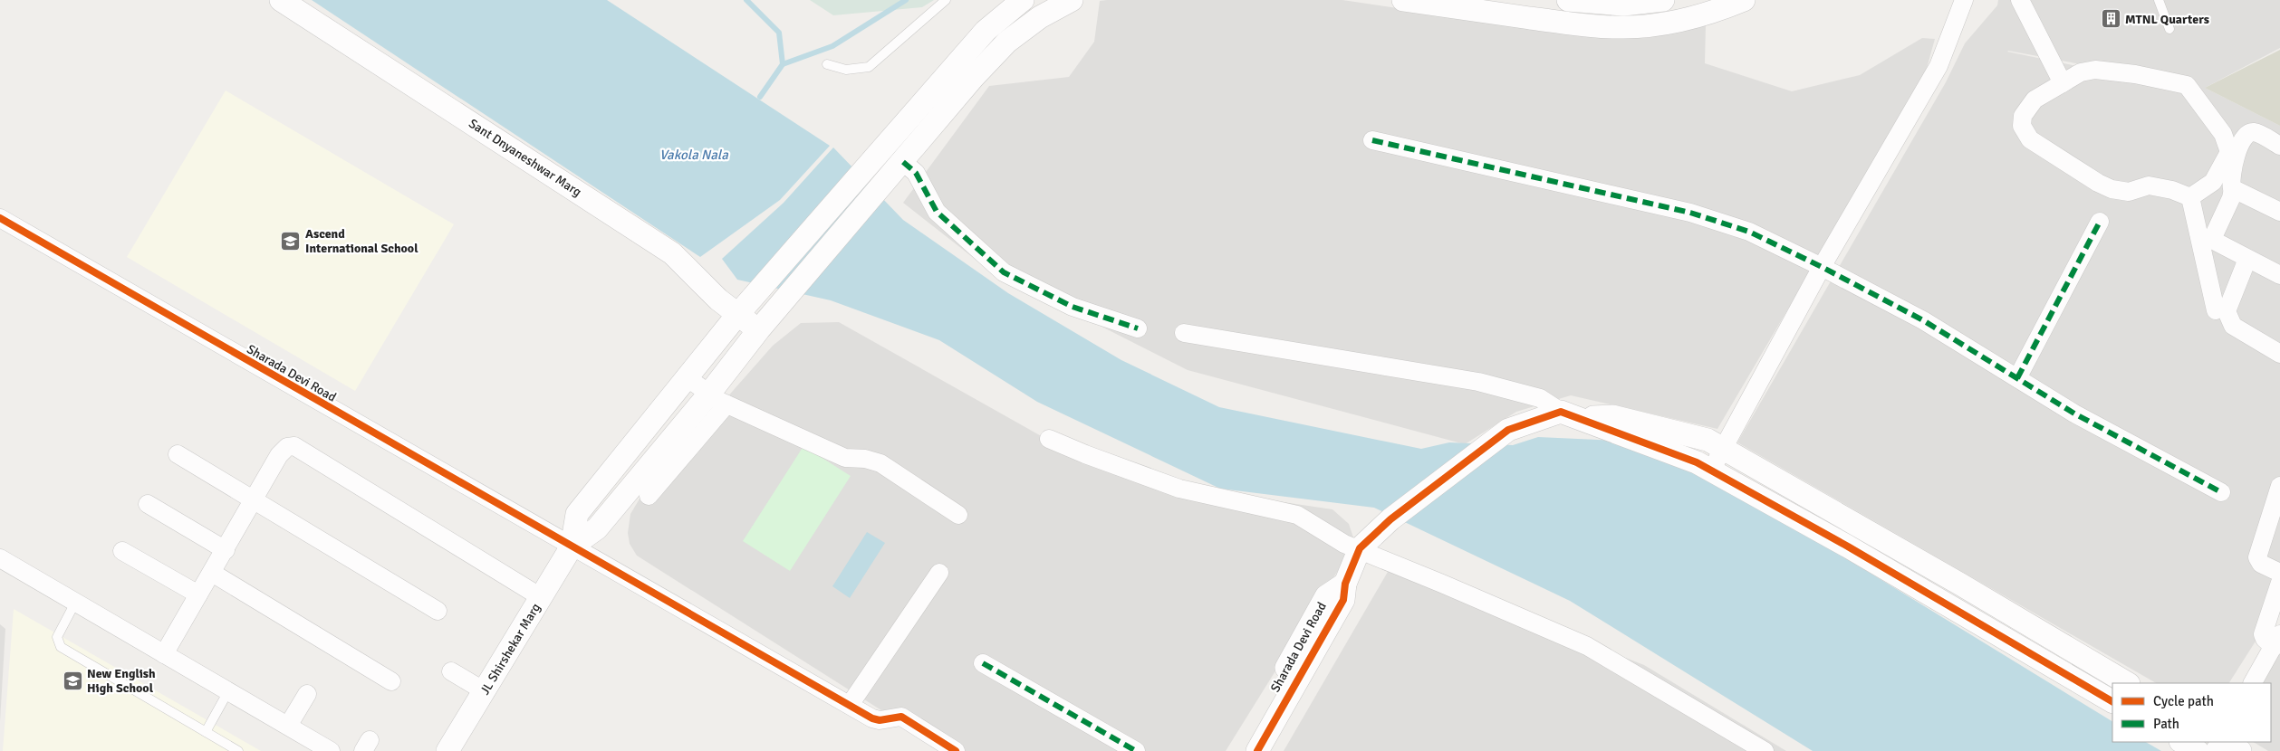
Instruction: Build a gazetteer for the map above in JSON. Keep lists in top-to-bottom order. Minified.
{"streets":{"street":["Sant Dnyaneshwar Marg","Sharada Devi Road","JL Shirshekar Marg"]},"crossings":[["Sharada Devi Road","JL Shirshekar Marg"]],"water":["Vakola Nala"],"places":{"building":["MTNL Quarters"],"school or university":["Ascend International School","New English High School"]},"legend":["Cycle path","Path"]}
